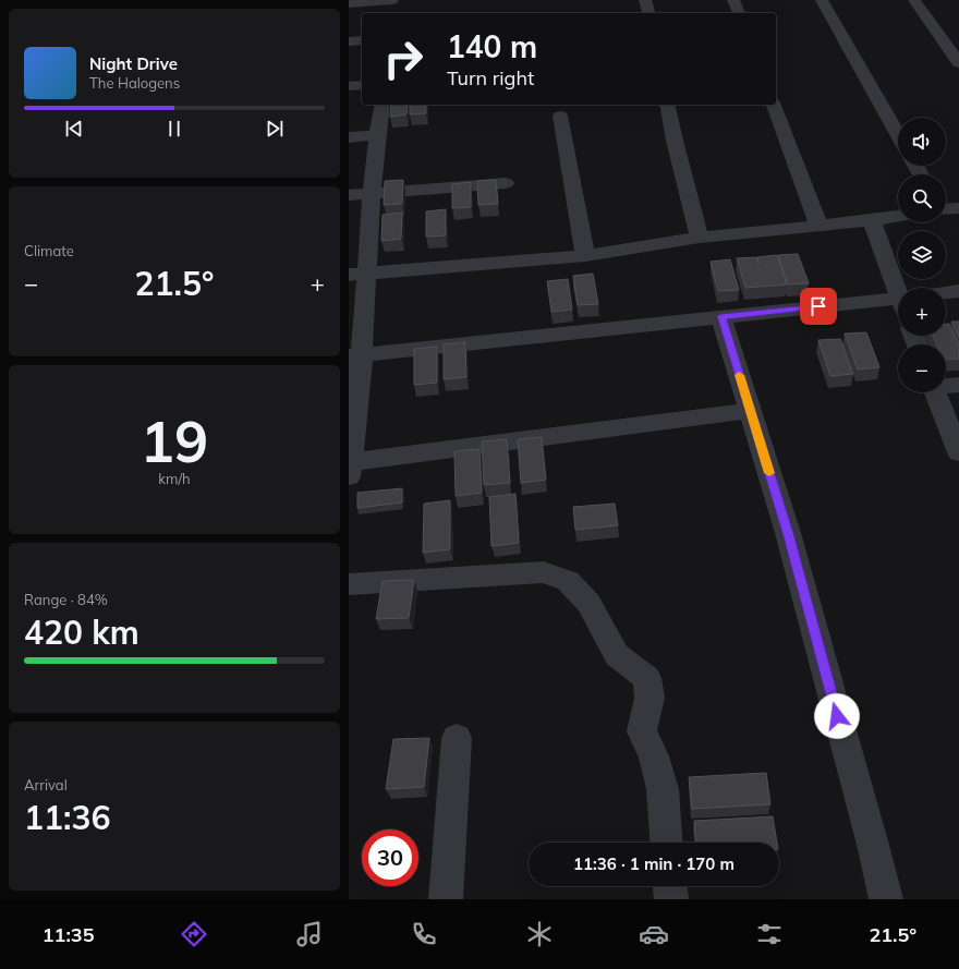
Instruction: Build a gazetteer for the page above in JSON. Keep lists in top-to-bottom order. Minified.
{"page":{"turn":["140 m","Turn right"],"song":["Night Drive","The Halogens"],"map_buttons":["+","−"],"tile":["Climate",["19","km/h"],["Range · 84%","420 km"],["Arrival","11:36"]],"heat":["−","21.5°","+"],"limit":"30","trip":"11:36 · 1 min · 170 m","tabs":["11:35","21.5°"]}}
